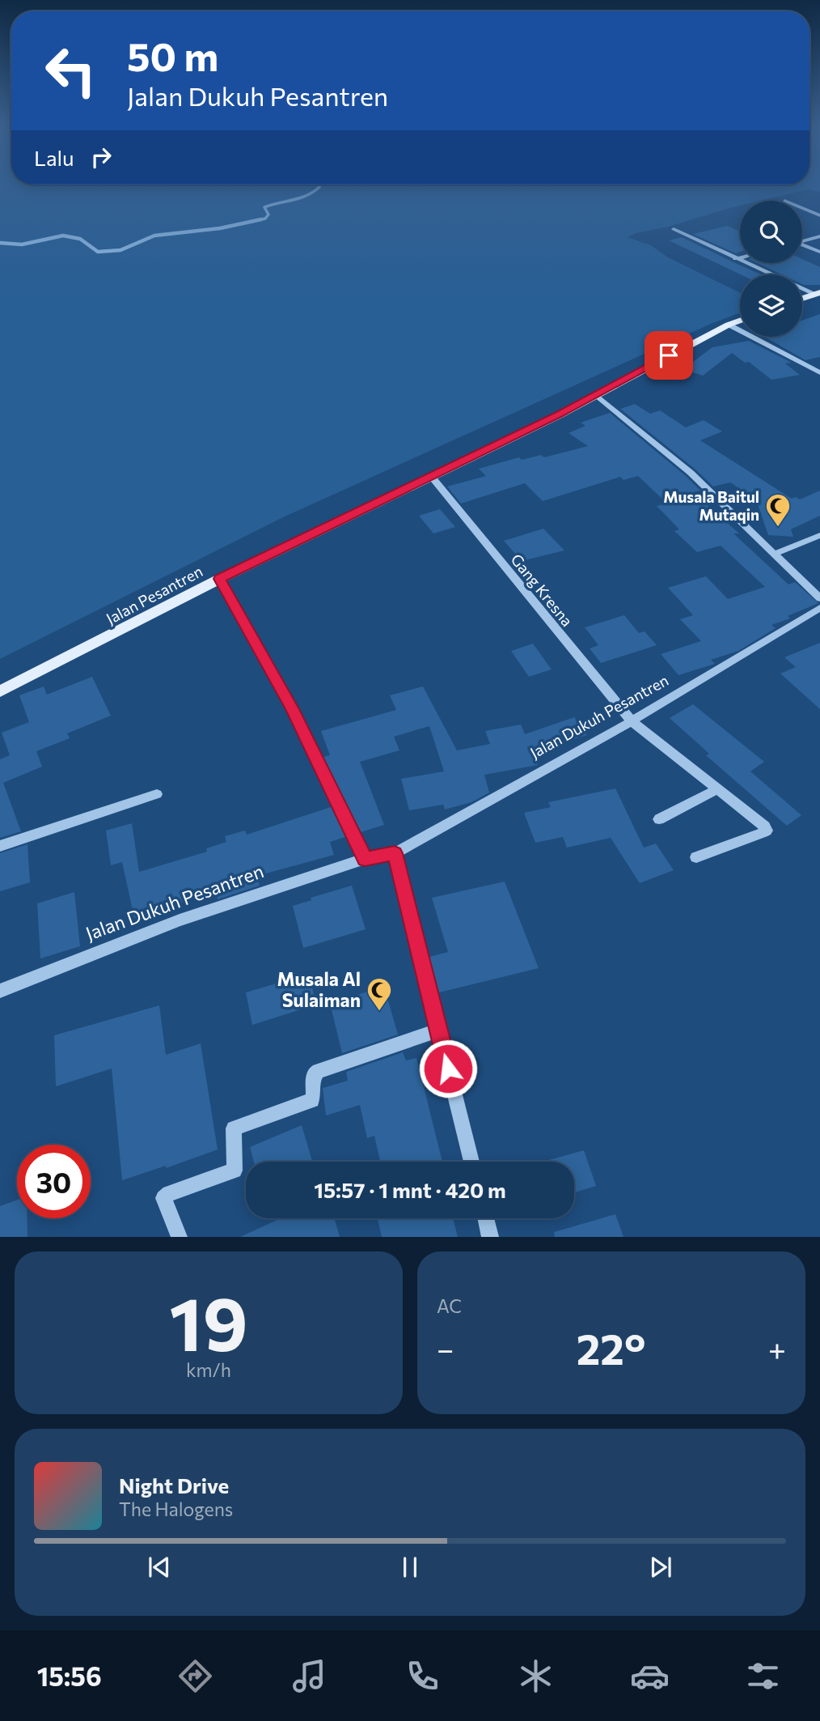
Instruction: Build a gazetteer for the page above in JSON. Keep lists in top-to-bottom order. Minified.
{"streets":{"main road":["Jalan Pesantren"],"street":["Gang Kresna","Jalan Dukuh Pesantren"]},"crossings":[["Gang Kresna","Jalan Pesantren"],["Gang Kresna","Jalan Dukuh Pesantren"]],"places":{"mosque":["Musala Baitul Mutaqin","Musala Al Sulaiman"]},"page":{"turn":["50 m","Jalan Dukuh Pesantren"],"then":"Lalu","limit":"30","trip":"15:57 · 1 mnt · 420 m","tile":[["19","km/h"],"AC"],"heat":["−","22°","+"],"song":["Night Drive","The Halogens"],"tabs":"15:56"}}
